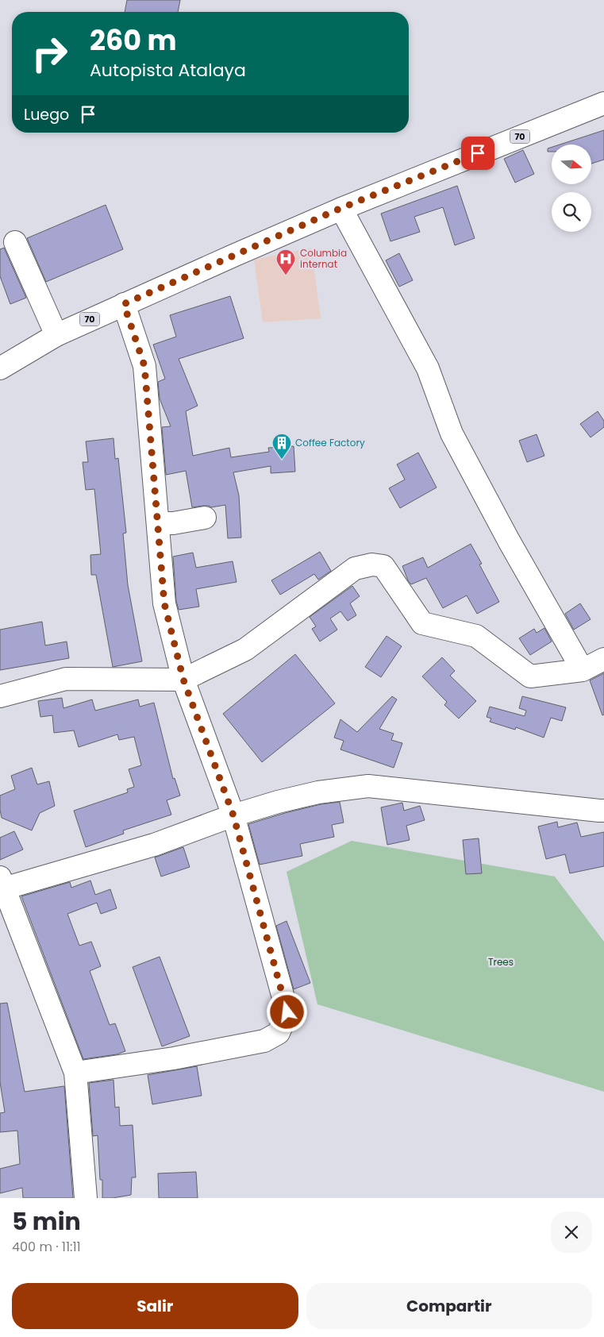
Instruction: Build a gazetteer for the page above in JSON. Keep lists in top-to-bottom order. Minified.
{"streets":{"street":["70"]},"parks":["Trees"],"places":{"hospital":["Columbia internat"],"building":["Coffee Factory"]},"north":"right","page":{"turn":["260 m","Autopista Atalaya"],"then":"Luego","heading":["5 min","400 m · 11:11"],"buttons":["Salir","Compartir"]}}
